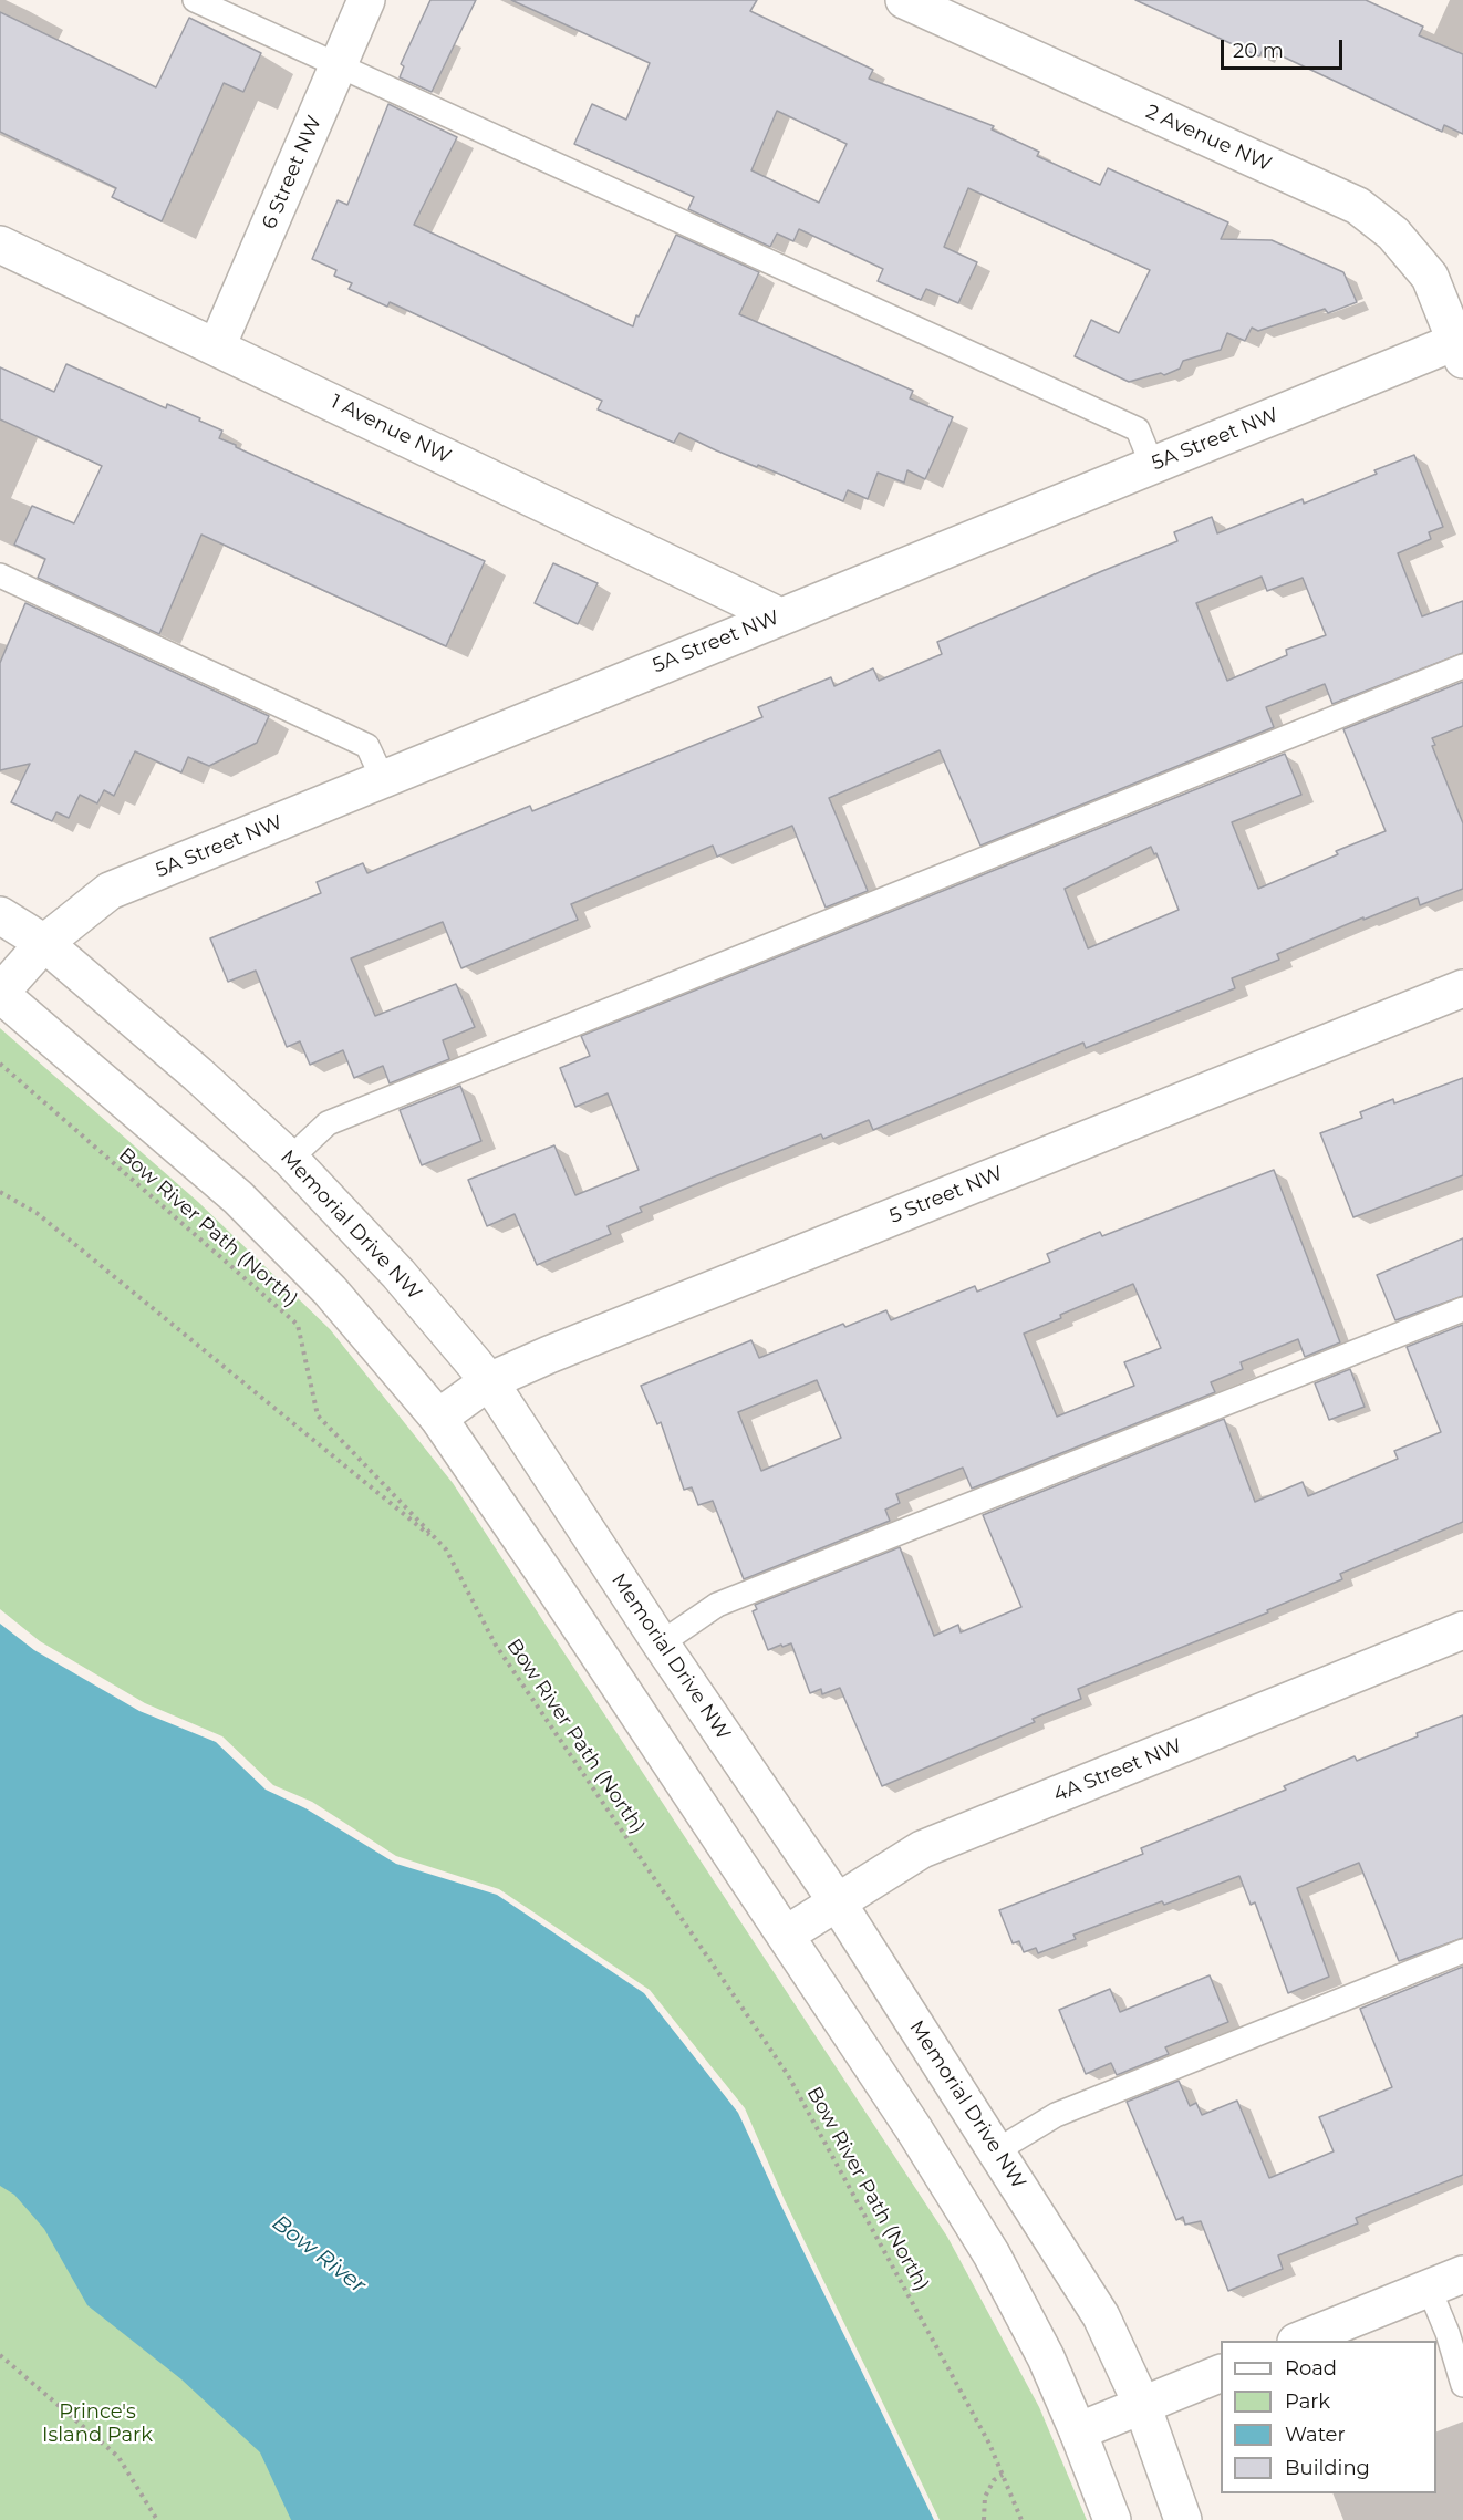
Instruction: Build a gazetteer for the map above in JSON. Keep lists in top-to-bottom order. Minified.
{"streets":{"street":["2 Avenue NW","6 Street NW","1 Avenue NW","5A Street NW","5 Street NW","Memorial Drive NW","4A Street NW"],"path":["Bow River Path (North)"]},"crossings":[["2 Avenue NW","5A Street NW"],["6 Street NW","1 Avenue NW"],["1 Avenue NW","5A Street NW"],["5A Street NW","Memorial Drive NW"],["5 Street NW","Memorial Drive NW"],["Memorial Drive NW","4A Street NW"]],"water":["Bow River"],"parks":["Prince's Island Park"],"legend":["Road","Park","Water","Building"],"scale_bar":"20 m"}
